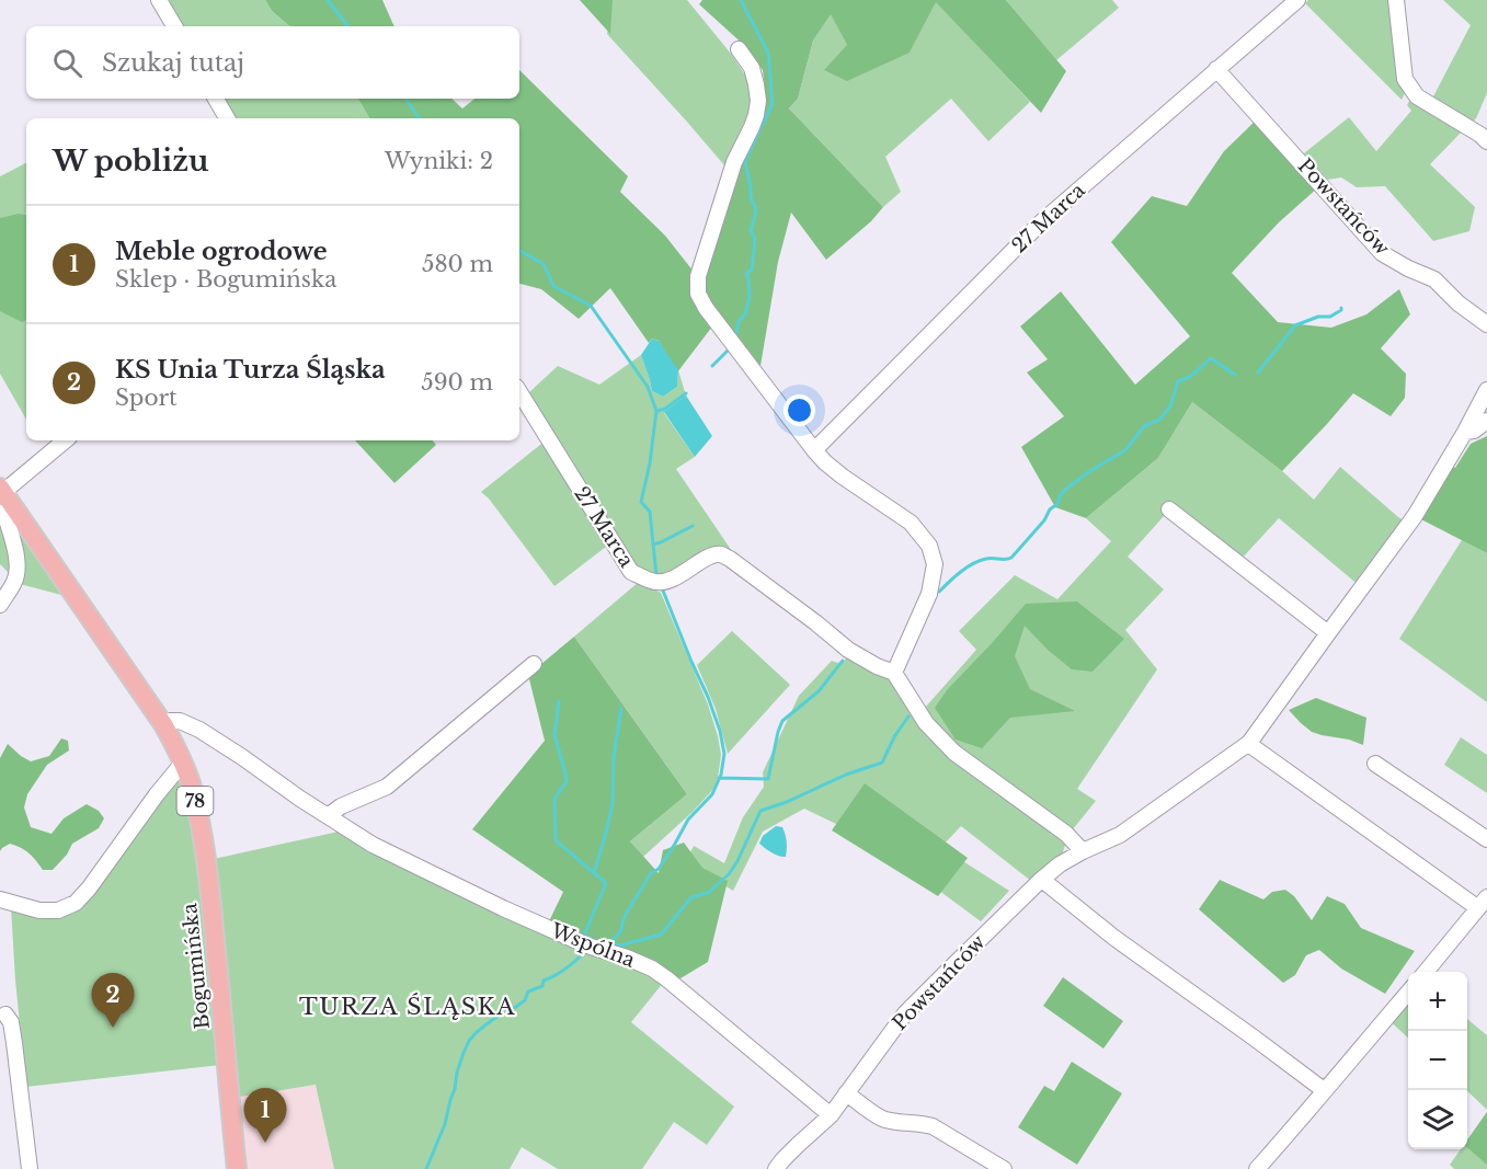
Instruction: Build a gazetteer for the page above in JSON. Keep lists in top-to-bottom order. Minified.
{"streets":{"main road":["78","Bogumińska"],"street":["Powstańców","27 Marca","Wspólna"]},"crossings":[["Powstańców","27 Marca"],["Powstańców","Wspólna"],["Wspólna","Bogumińska"]],"districts":["TURZA ŚLĄSKA"],"page":{"search":"Szukaj tutaj","heading":["W pobliżu","Wyniki: 2"],"list":[{"mark":"1","name":"Meble ogrodowe","note":"Sklep · Bogumińska","value":"580 m"},{"mark":"2","name":"KS Unia Turza Śląska","note":"Sport","value":"590 m"}],"map_buttons":["+","−"],"pins":["2","1"]}}
